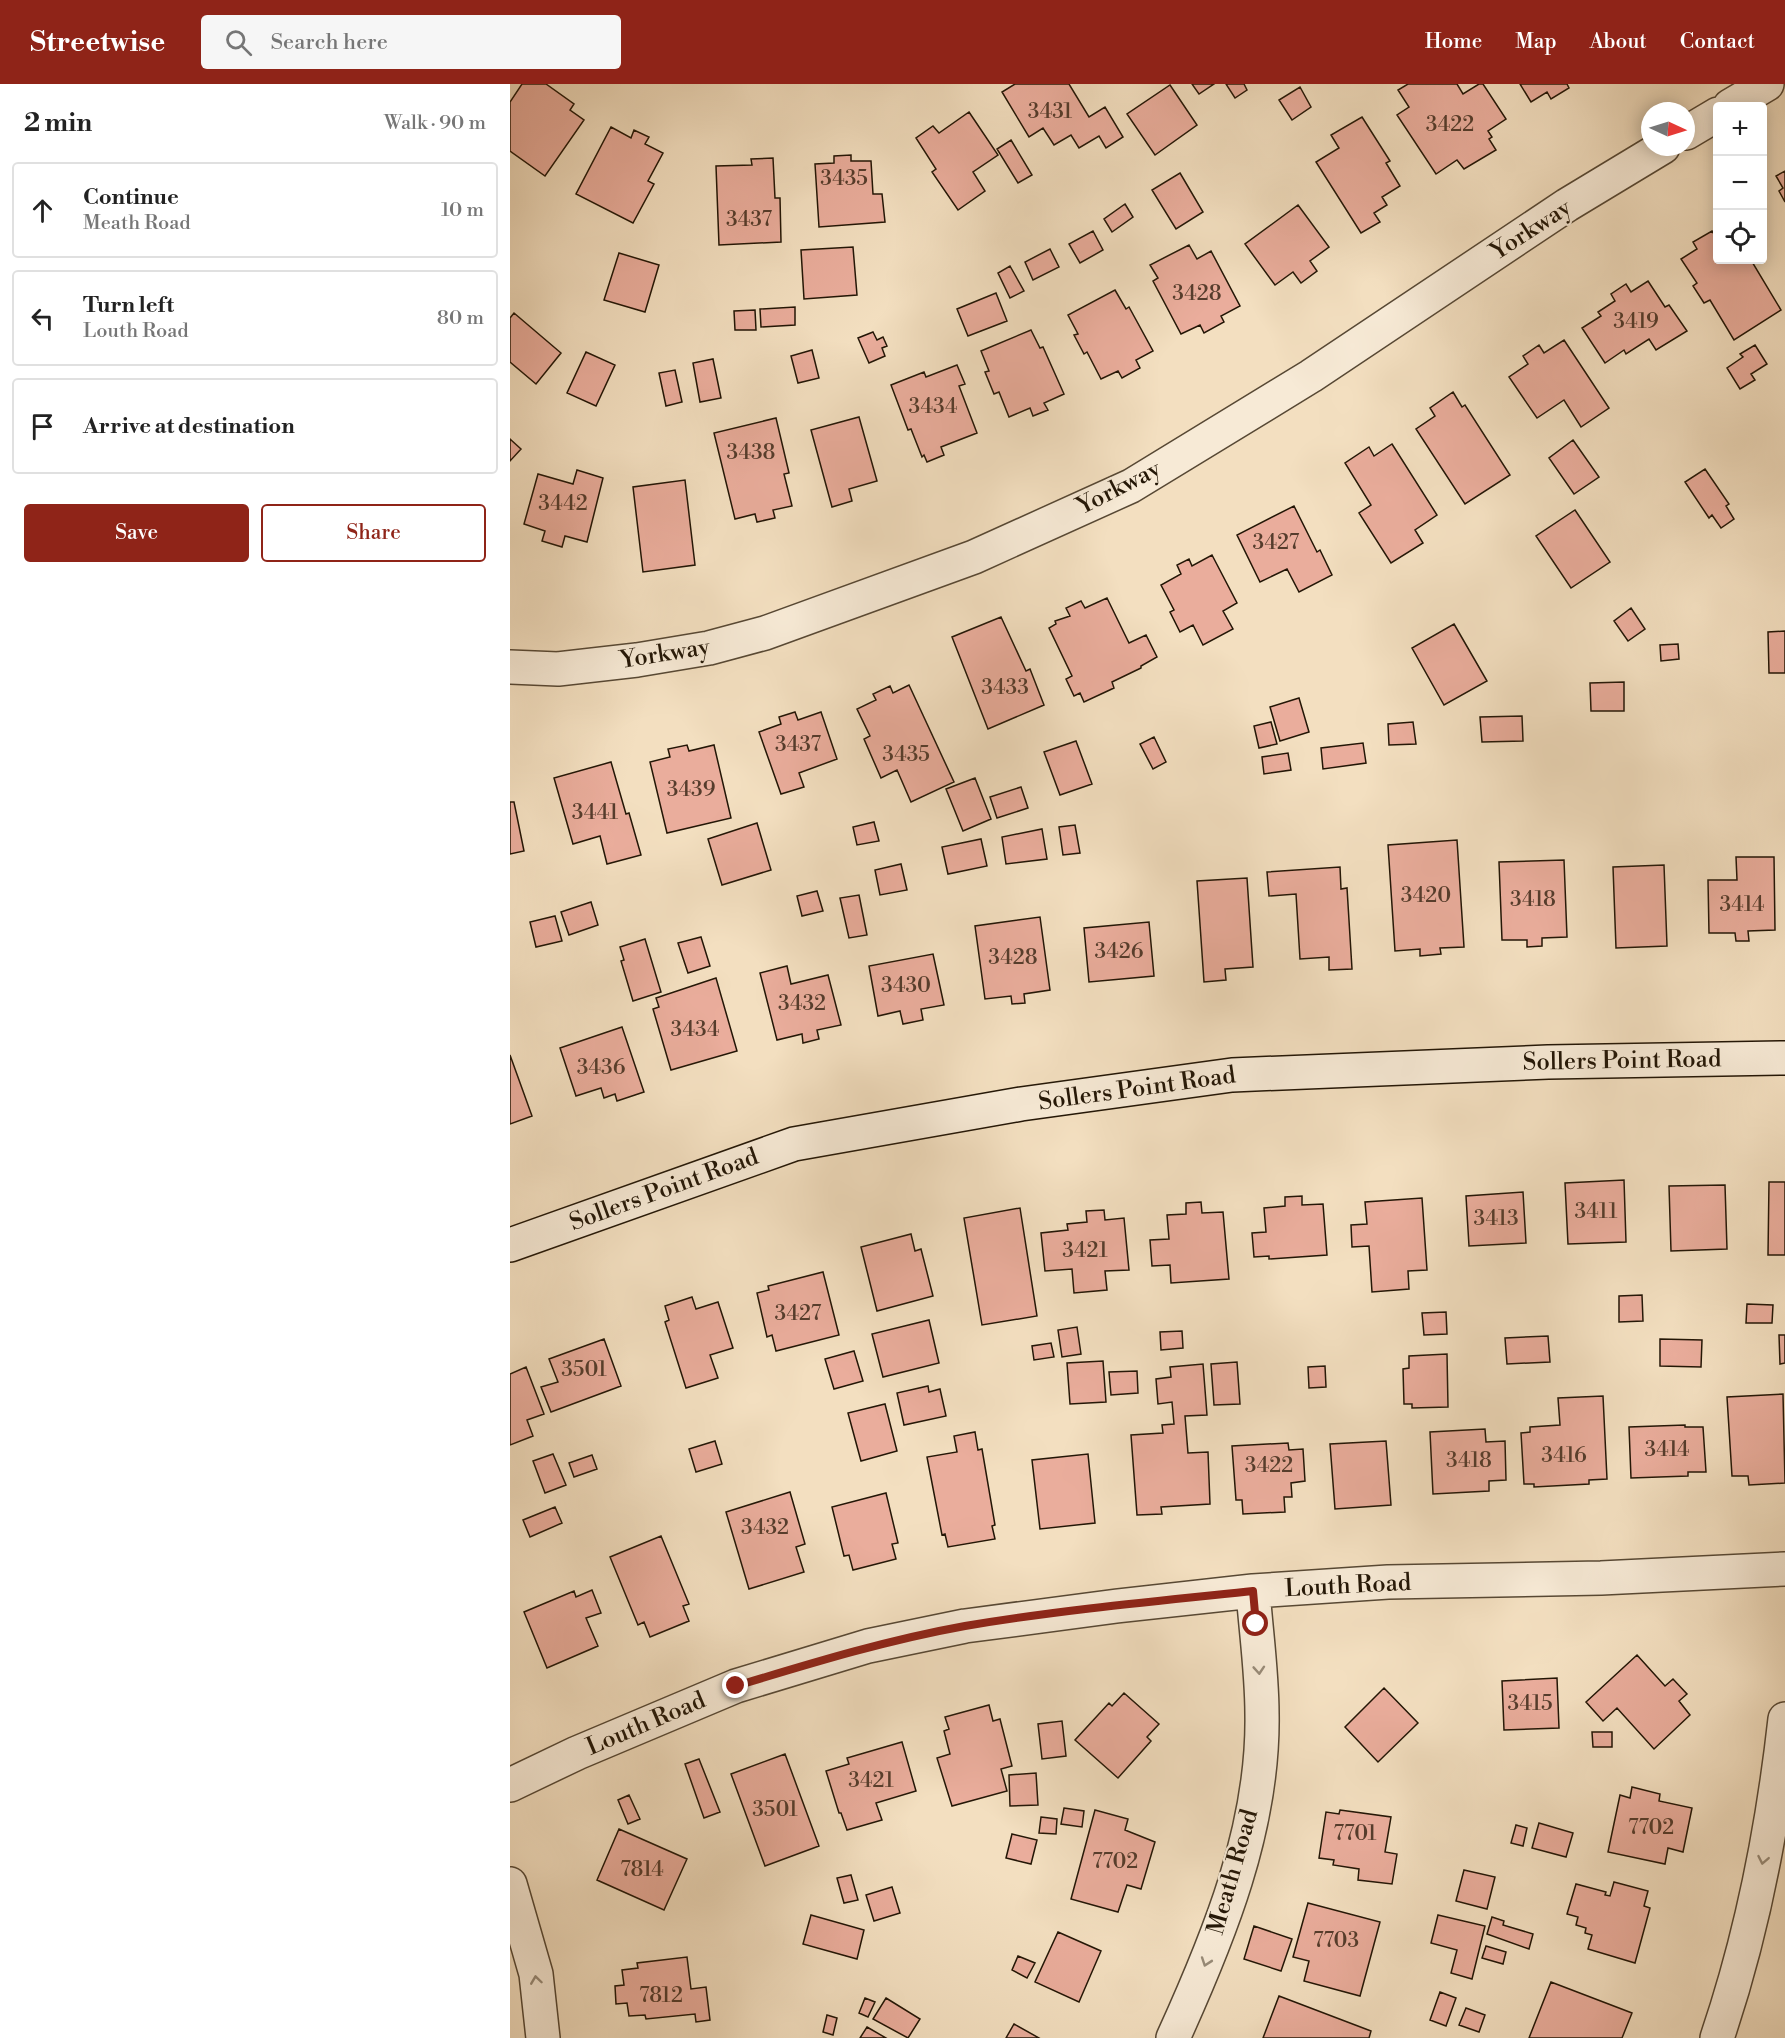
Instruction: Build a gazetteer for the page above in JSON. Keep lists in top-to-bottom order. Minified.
{"streets":{"street":["Yorkway","Sollers Point Road","Louth Road","Meath Road"]},"crossings":[["Louth Road","Meath Road"]],"one_way":["Meath Road"],"house_numbers":["3431","3422","3435","3437","3428","3419","3434","3438","3442","3427","3433","3437","3435","3439","3441","3420","3418","3414","3426","3428","3430","3432","3434","3436","3411","3413","3421","3427","3501","3414","3416","3418","3422","3432","3415","3421","3501","7702","7701","7702","7814","7703","7812"],"north":"right","page":{"header":"Streetwise","search":"Search here","nav":["Home","Map","About","Contact"],"heading":["2 min","Walk · 90 m"],"map_buttons":["+","−"],"list":[["Continue","Meath Road","10 m"],["Turn left","Louth Road","80 m"],"Arrive at destination"],"buttons":["Save","Share"]}}
